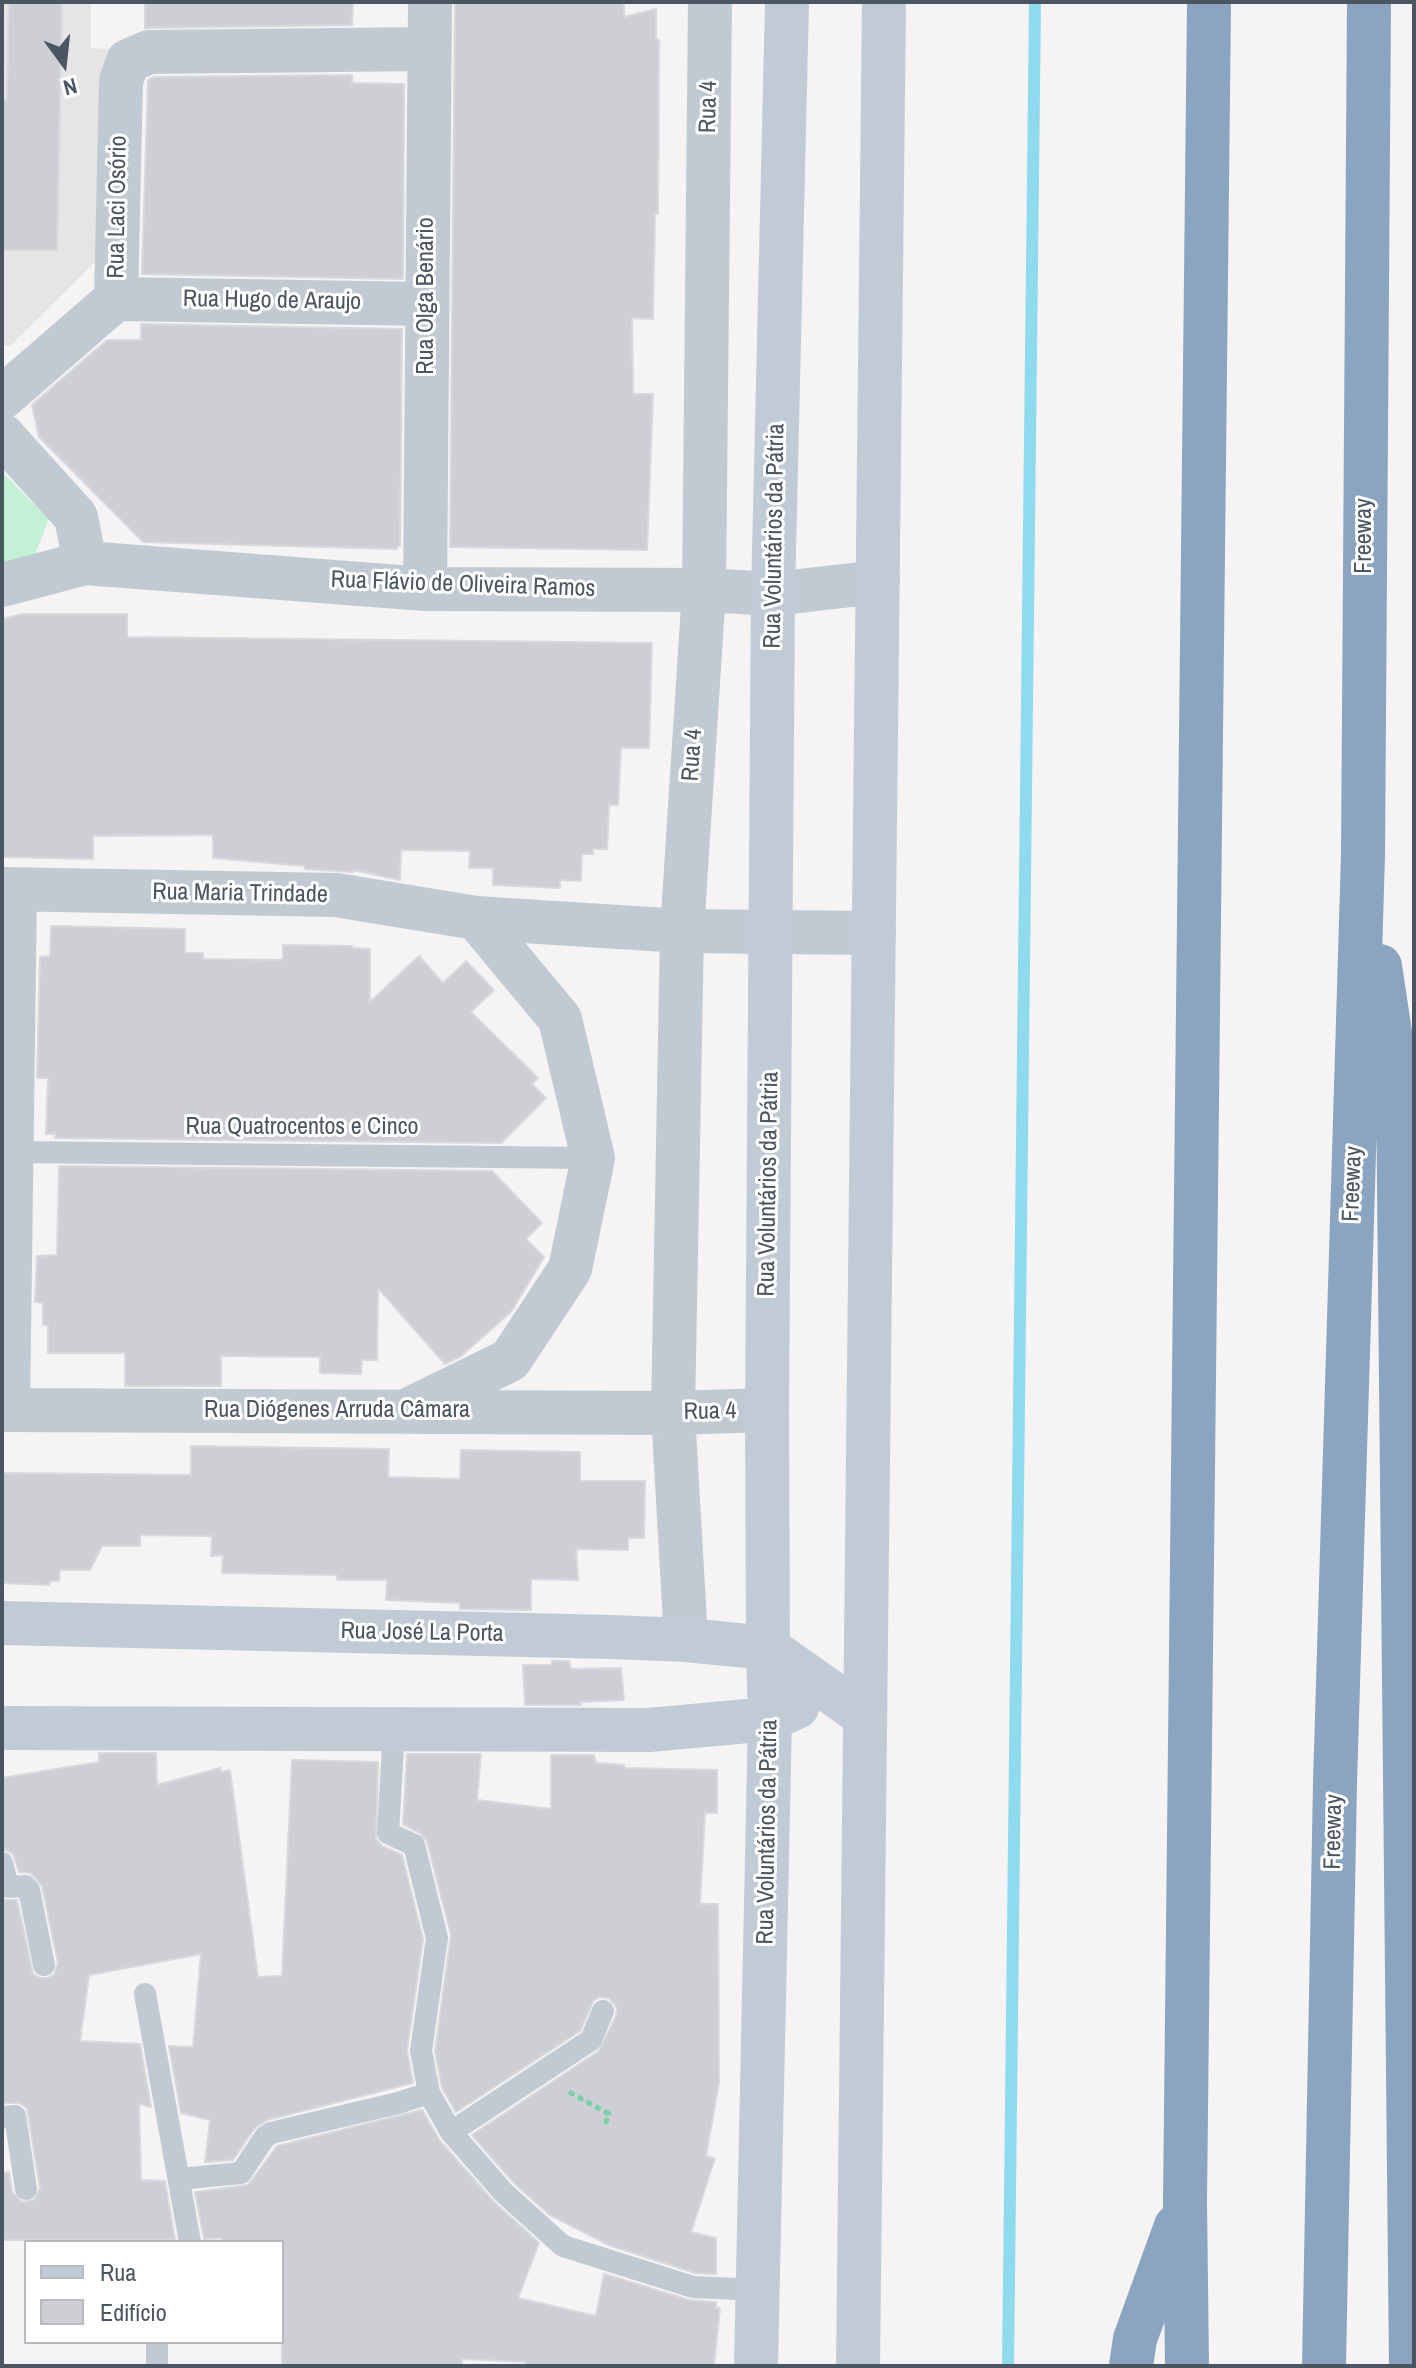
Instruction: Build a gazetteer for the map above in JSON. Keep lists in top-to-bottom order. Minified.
{"streets":{"highway":["Freeway"],"main road":["Rua Voluntários da Pátria","Rua José La Porta"],"street":["Rua 4","Rua Laci Osório","Rua Olga Benário","Rua Hugo de Araujo","Rua Flávio de Oliveira Ramos","Rua Maria Trindade","Rua Diógenes Arruda Câmara"],"lane":["Rua Quatrocentos e Cinco"]},"crossings":[["Rua 4","Rua Voluntários da Pátria"],["Rua 4","Rua Flávio de Oliveira Ramos"],["Rua 4","Rua Maria Trindade"],["Rua 4","Rua Diógenes Arruda Câmara"],["Rua Laci Osório","Rua Olga Benário"],["Rua Laci Osório","Rua Hugo de Araujo"],["Rua Olga Benário","Rua Hugo de Araujo"],["Rua Olga Benário","Rua Flávio de Oliveira Ramos"],["Rua Voluntários da Pátria","Rua Flávio de Oliveira Ramos"],["Rua Voluntários da Pátria","Rua Maria Trindade"],["Rua Voluntários da Pátria","Rua José La Porta"]],"legend":["Rua","Edifício"],"north":"bottom"}
